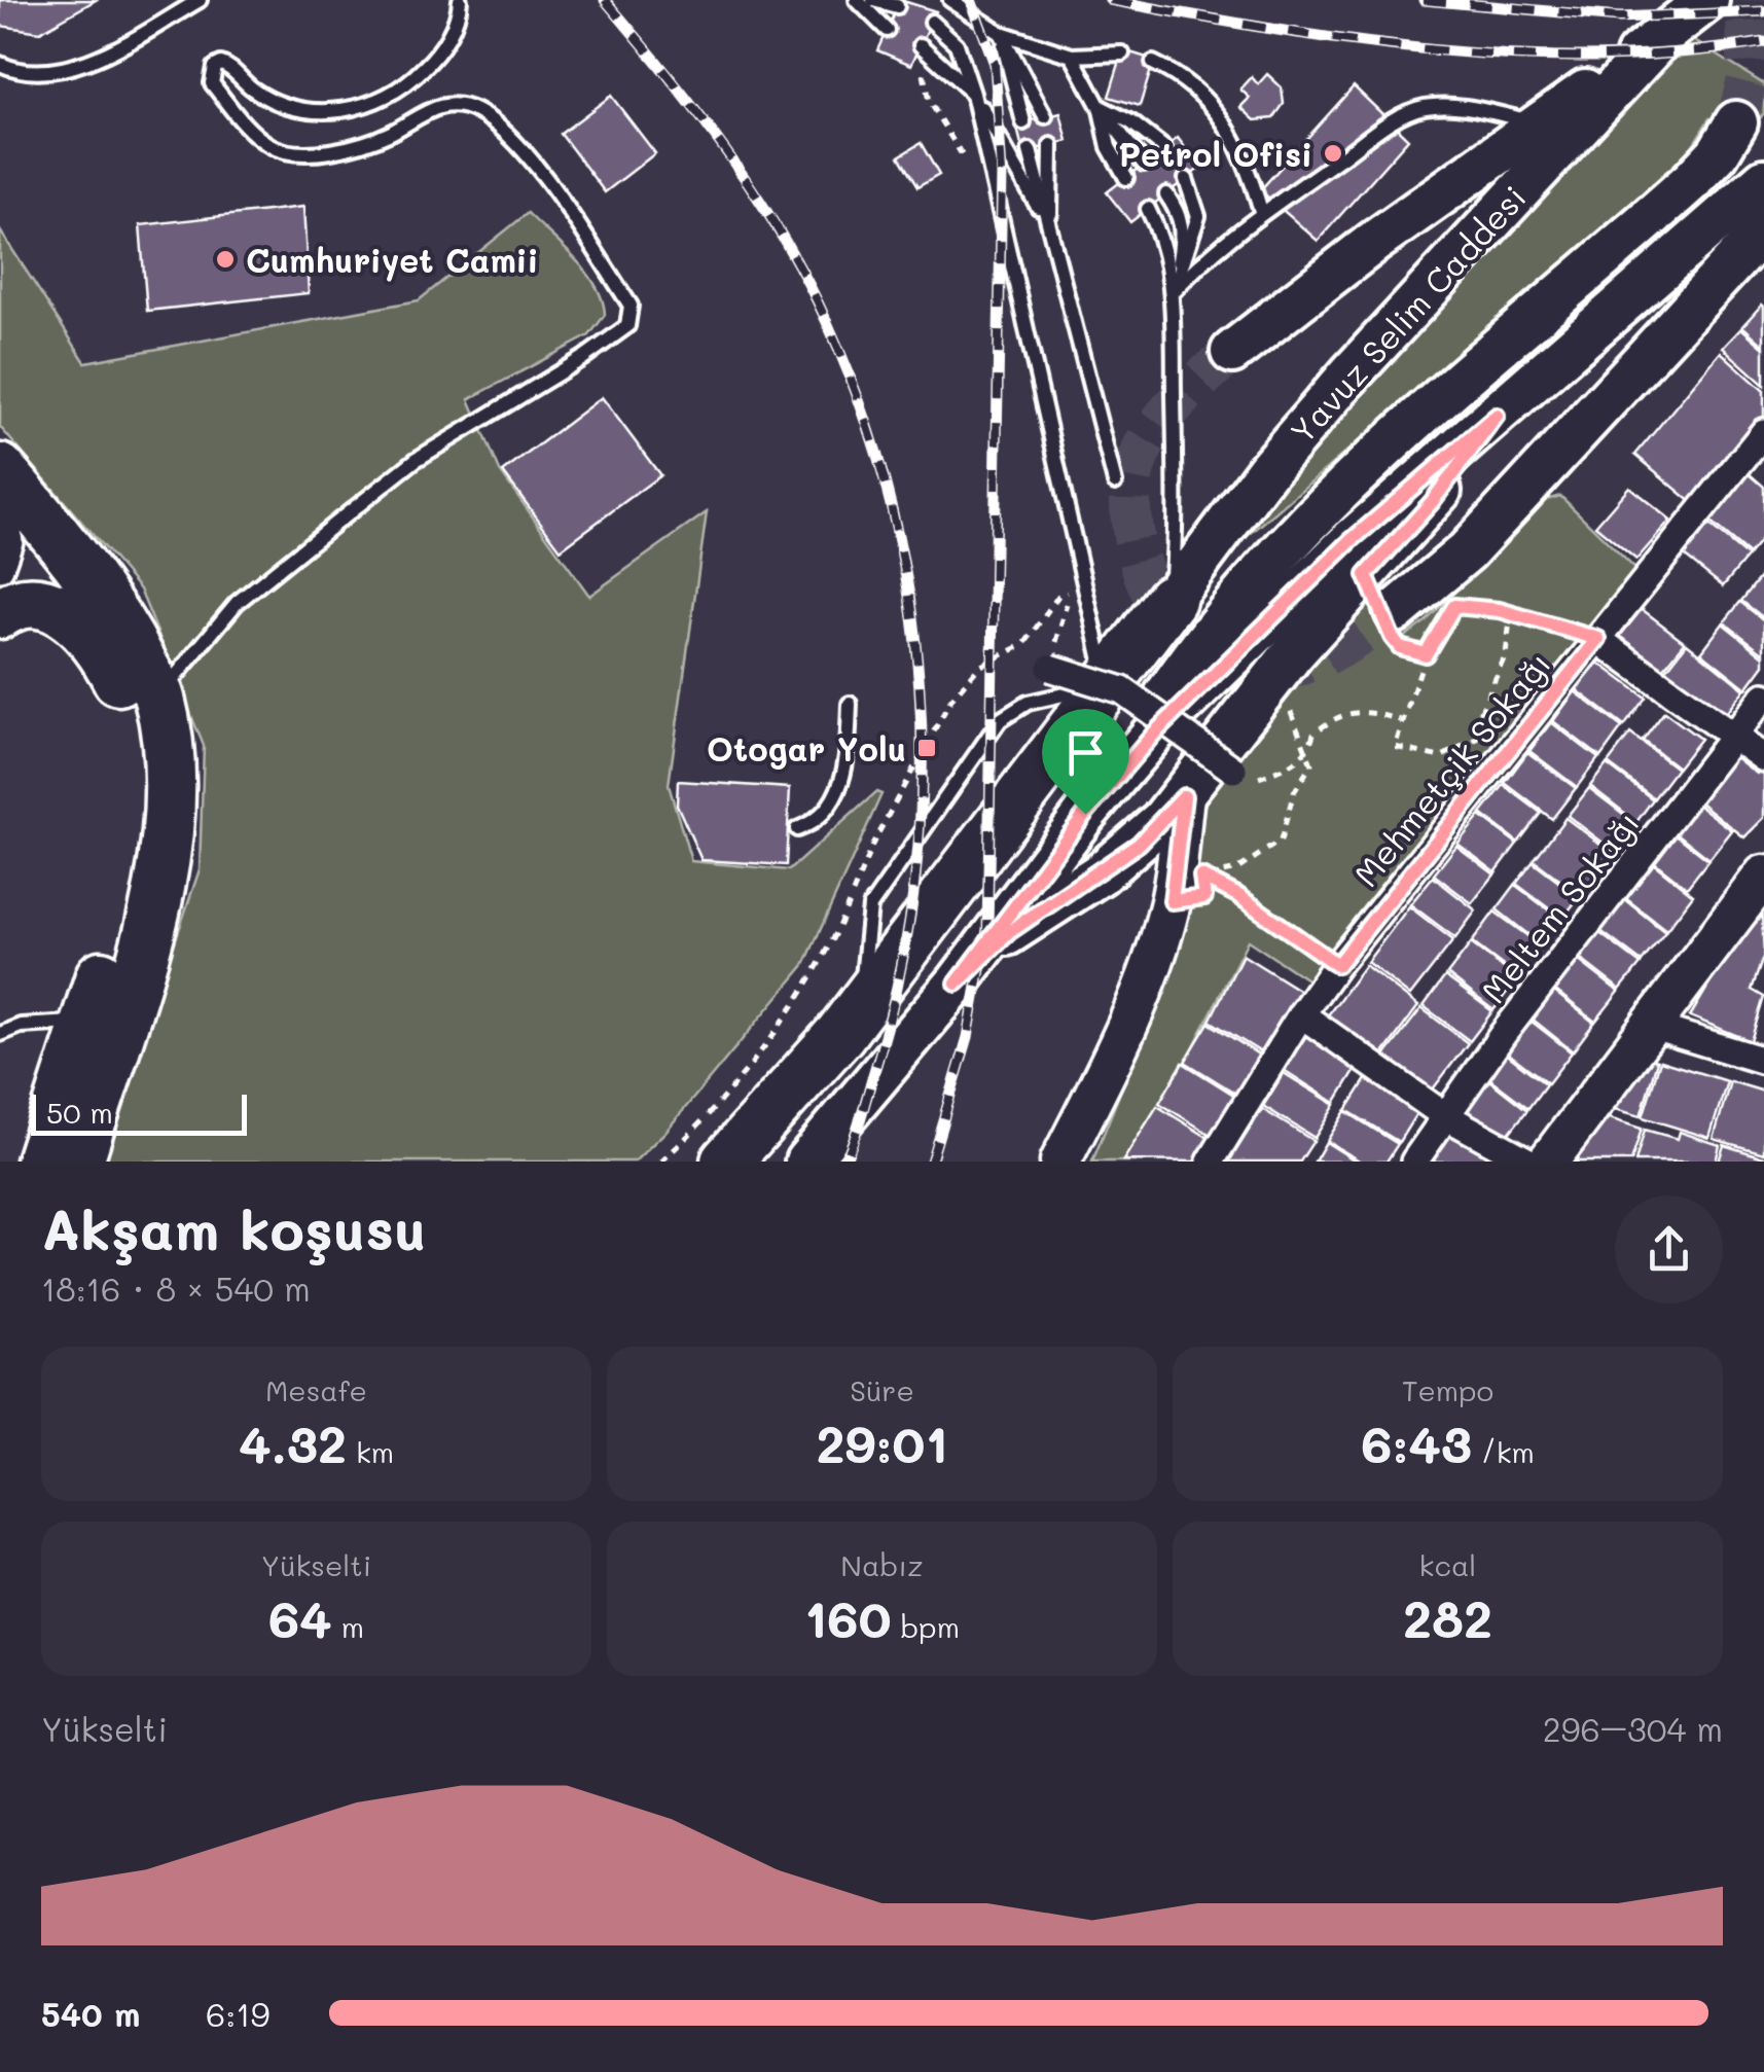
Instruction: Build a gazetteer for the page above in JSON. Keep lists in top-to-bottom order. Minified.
{"streets":{"main road":["Yavuz Selim Caddesi"],"street":["Mehmetçik Sokağı","Meltem Sokağı"]},"places":{"other":["Petrol Ofisi","Cumhuriyet Camii"],"transit":["Otogar Yolu"]},"scale_bar":"50 m","page":{"scale":"50 m","heading":["Akşam koşusu","18:16 · 8 × 540 m"],"stats":[["Mesafe","4.32 km"],["Süre","29:01"],["Tempo","6:43 /km"],["Yükselti","64 m"],["Nabız","160 bpm"],["kcal","282"]],"chart":["Yükselti","296–304 m"],"list":[{"name":"540 m","note":"6:19"}]}}
